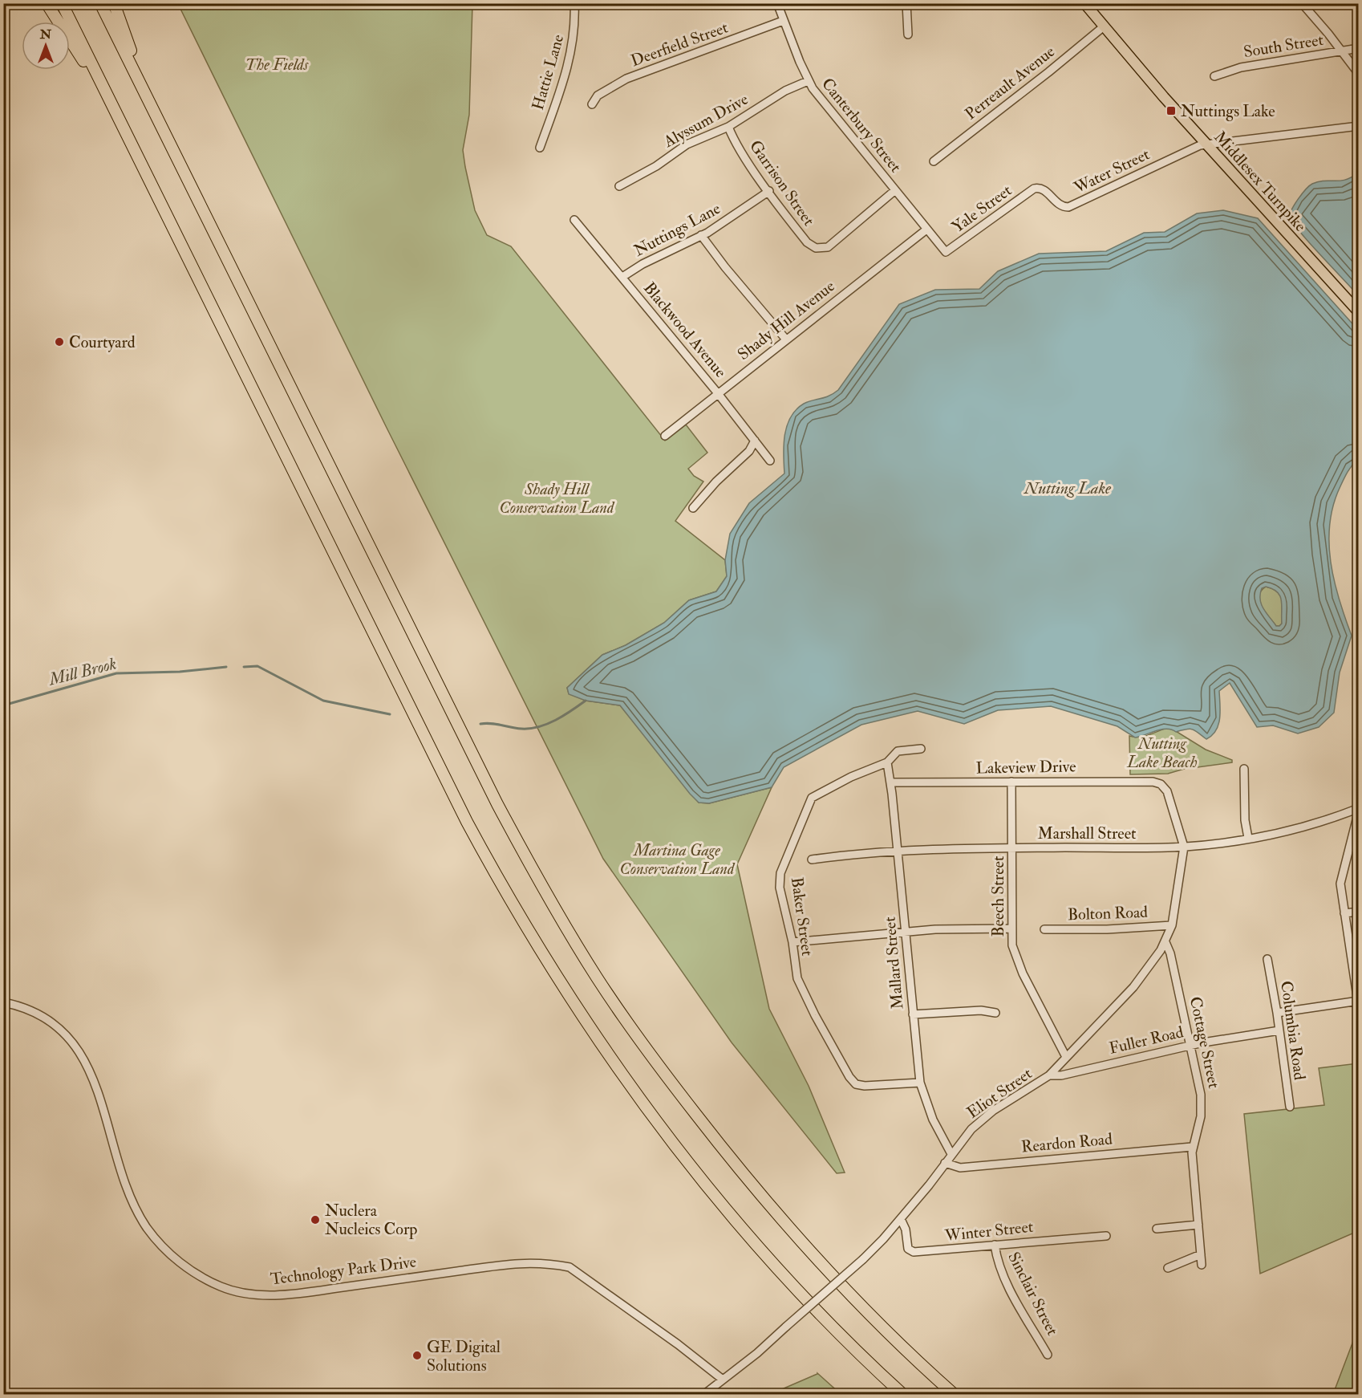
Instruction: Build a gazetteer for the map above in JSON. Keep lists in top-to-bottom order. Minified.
{"streets":{"main road":["Middlesex Turnpike"],"street":["Deerfield Street","South Street","Hattie Lane","Perreault Avenue","Alyssum Drive","Canterbury Street","Water Street","Garrison Street","Yale Street","Nuttings Lane","Shady Hill Avenue","Blackwood Avenue","Lakeview Drive","Marshall Street","Beech Street","Bolton Road","Baker Street","Mallard Street","Columbia Road","Fuller Road","Cottage Street","Eliot Street","Reardon Road","Winter Street","Technology Park Drive","Sinclair Street"]},"crossings":[["Deerfield Street","Canterbury Street"],["Perreault Avenue","Middlesex Turnpike"],["Alyssum Drive","Canterbury Street"],["Alyssum Drive","Garrison Street"],["Canterbury Street","Garrison Street"],["Canterbury Street","Yale Street"],["Canterbury Street","Shady Hill Avenue"],["Water Street","Middlesex Turnpike"],["Water Street","Yale Street"],["Garrison Street","Nuttings Lane"],["Nuttings Lane","Blackwood Avenue"],["Shady Hill Avenue","Blackwood Avenue"],["Lakeview Drive","Beech Street"],["Lakeview Drive","Mallard Street"],["Lakeview Drive","Eliot Street"],["Marshall Street","Beech Street"],["Marshall Street","Mallard Street"],["Marshall Street","Eliot Street"],["Beech Street","Eliot Street"],["Bolton Road","Eliot Street"],["Baker Street","Mallard Street"],["Mallard Street","Eliot Street"],["Columbia Road","Fuller Road"],["Fuller Road","Cottage Street"],["Fuller Road","Eliot Street"],["Cottage Street","Eliot Street"],["Cottage Street","Reardon Road"],["Eliot Street","Reardon Road"],["Eliot Street","Winter Street"],["Eliot Street","Technology Park Drive"],["Winter Street","Sinclair Street"]],"water":["Nutting Lake","Mill Brook"],"parks":["The Fields","Shady Hill Conservation Land","Nutting Lake Beach","Martina Gage Conservation Land"],"places":{"transit":["Nuttings Lake"],"other":["Courtyard","Nuclera Nucleics Corp","GE Digital Solutions"]},"north":"top"}
